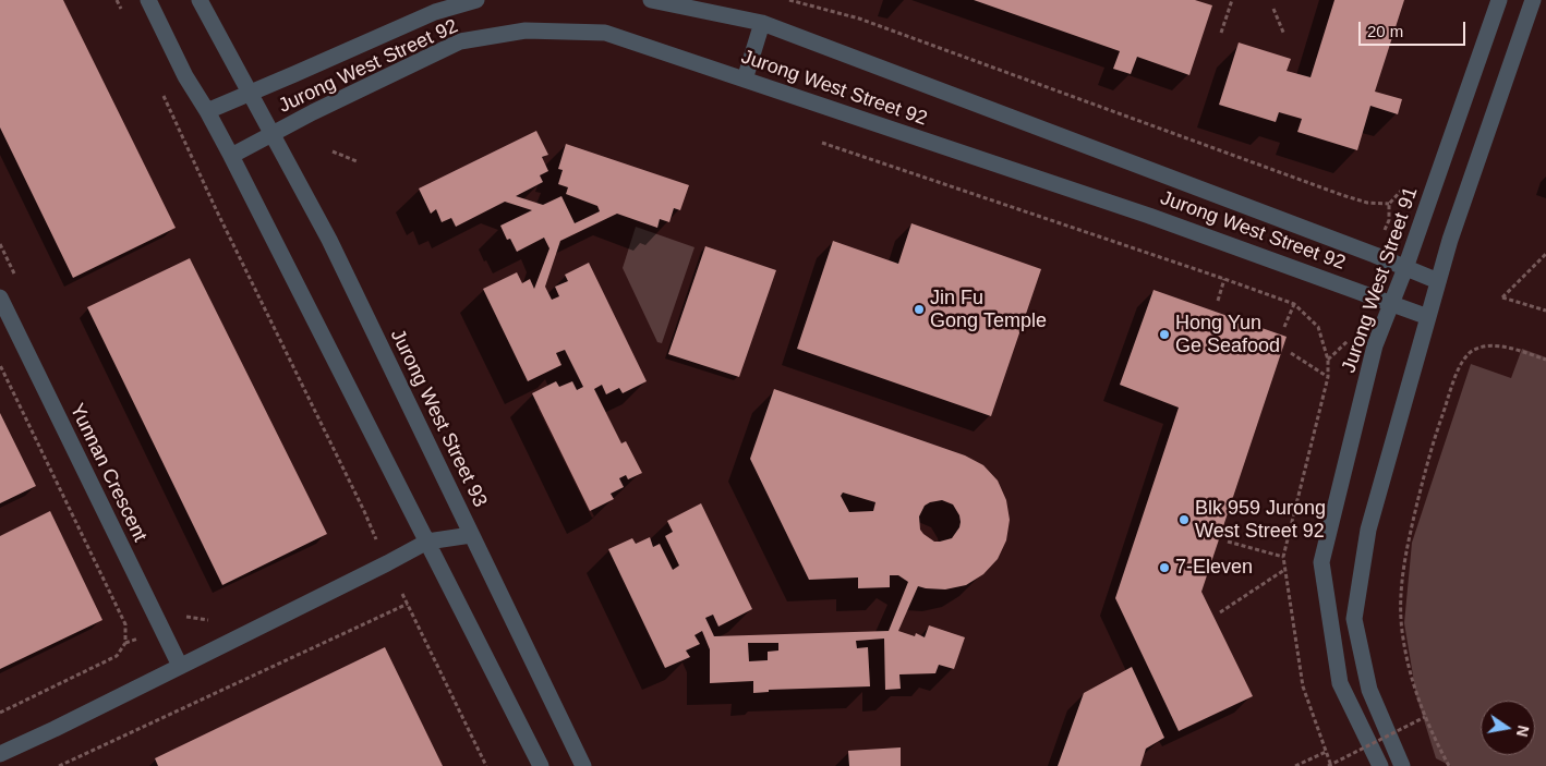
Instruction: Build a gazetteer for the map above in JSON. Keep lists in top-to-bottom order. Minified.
{"streets":{"street":["Jurong West Street 92","Jurong West Street 91","Jurong West Street 93","Yunnan Crescent"]},"crossings":[["Jurong West Street 92","Jurong West Street 91"],["Jurong West Street 92","Jurong West Street 93"]],"places":["Jin Fu Gong Temple","Hong Yun Ge Seafood","Blk 959 Jurong West Street 92","7-Eleven"],"scale_bar":"20 m","north":"right"}
